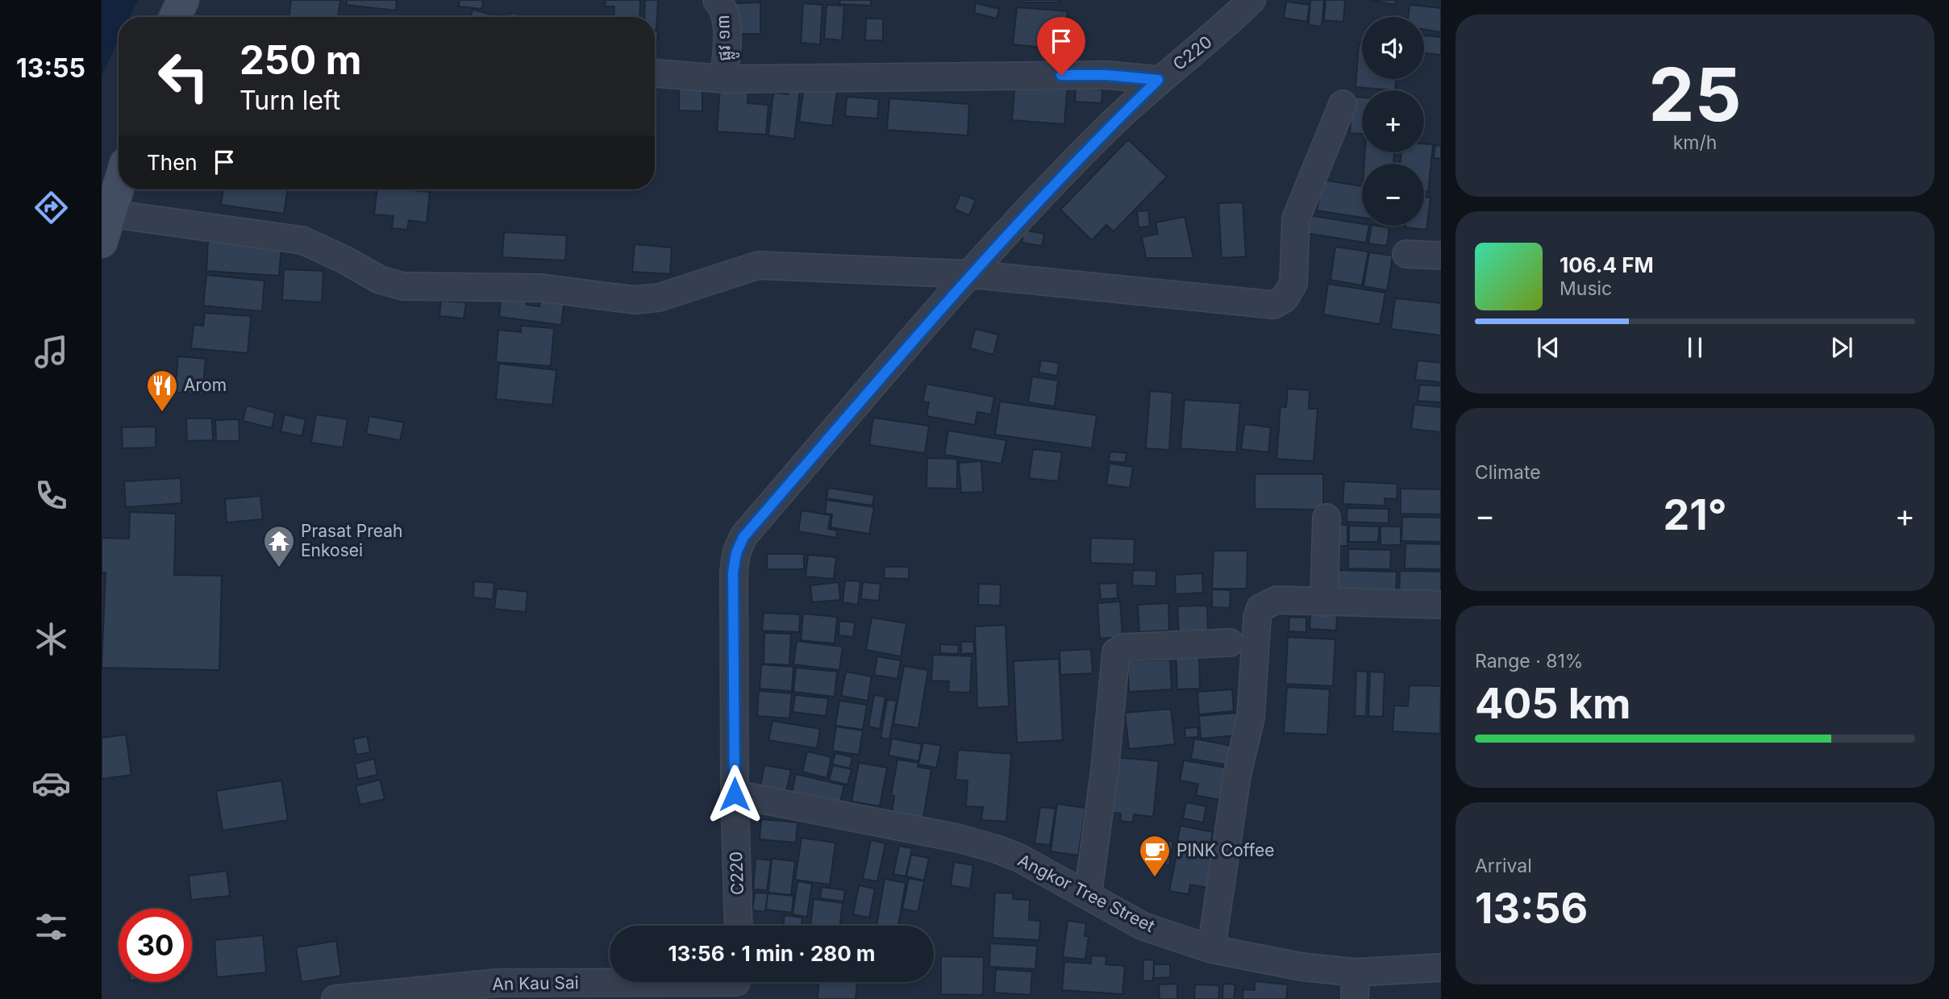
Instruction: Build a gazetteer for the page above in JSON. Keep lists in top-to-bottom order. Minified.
{"streets":{"street":["ផ្លូវ ១៣","C220","Angkor Tree Street","An Kau Sai"]},"crossings":[["C220","Angkor Tree Street"]],"places":{"restaurant":["Arom"],"temple":["Prasat Preah Enkosei"],"cafe":["PINK Coffee"]},"page":{"tabs":"13:55","tile":[["25","km/h"],"Climate",["Range · 81%","405 km"],["Arrival","13:56"]],"map_buttons":["+","−"],"turn":["250 m","Turn left"],"then":"Then","song":["106.4 FM","Music"],"heat":["−","21°","+"],"limit":"30","trip":"13:56 · 1 min · 280 m"}}
